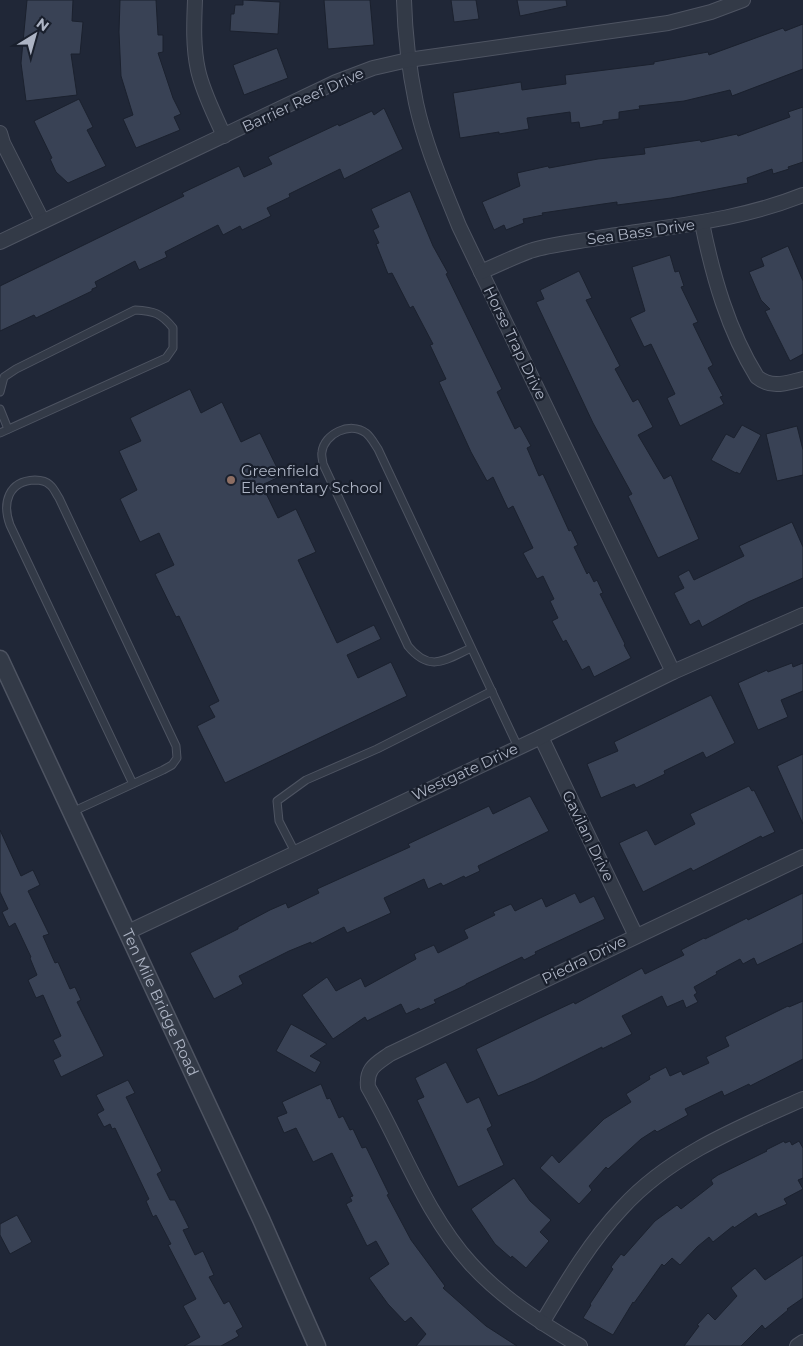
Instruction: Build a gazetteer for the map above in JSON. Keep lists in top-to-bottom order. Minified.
{"streets":{"street":["Barrier Reef Drive","Sea Bass Drive","Horse Trap Drive","Westgate Drive","Gavilan Drive","Piedra Drive","Ten Mile Bridge Road"]},"crossings":[["Barrier Reef Drive","Horse Trap Drive"],["Sea Bass Drive","Horse Trap Drive"],["Horse Trap Drive","Westgate Drive"],["Westgate Drive","Gavilan Drive"],["Westgate Drive","Ten Mile Bridge Road"],["Gavilan Drive","Piedra Drive"]],"places":["Greenfield Elementary School"],"north":"top right"}
